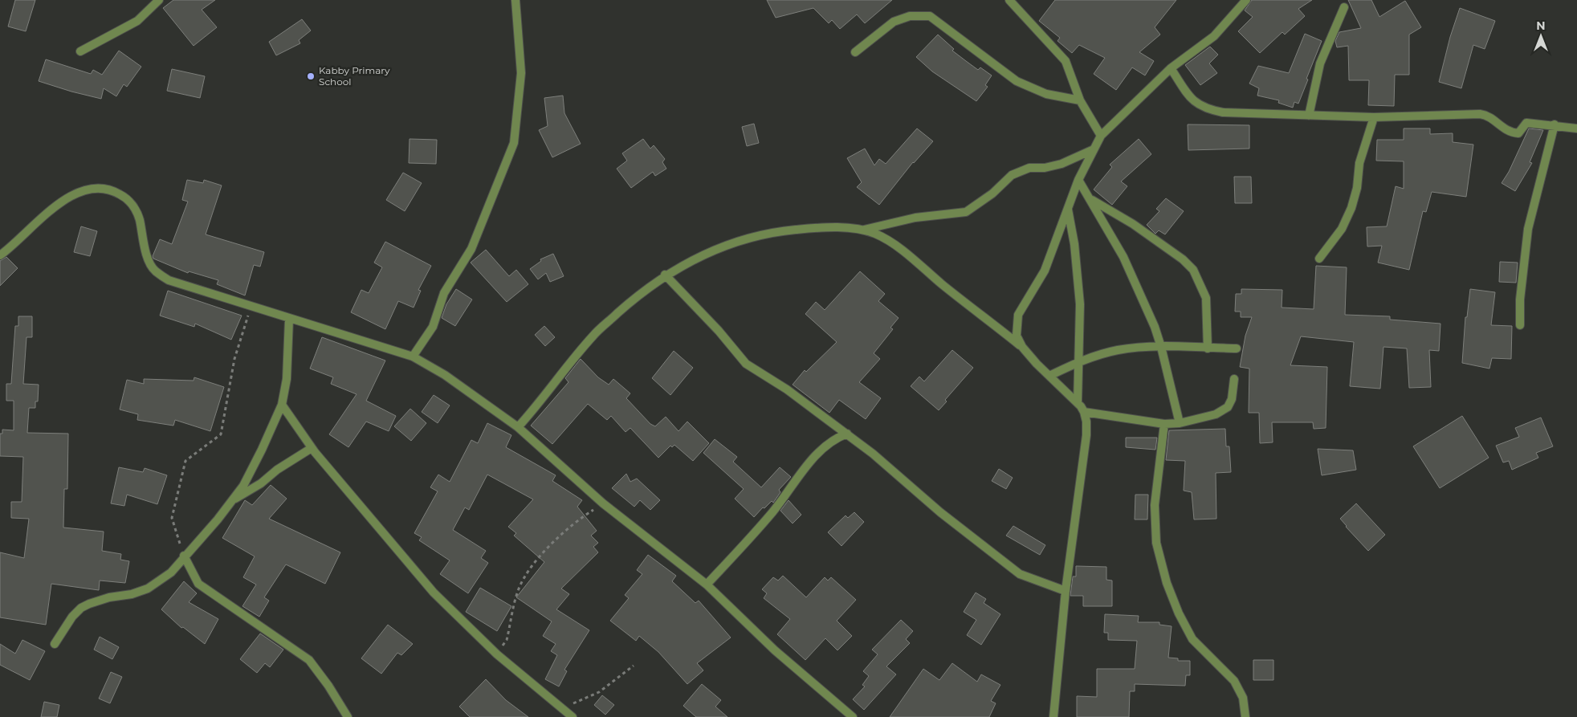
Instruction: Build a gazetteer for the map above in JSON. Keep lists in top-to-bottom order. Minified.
{"places":["Kabby Primary School"],"north":"top"}
